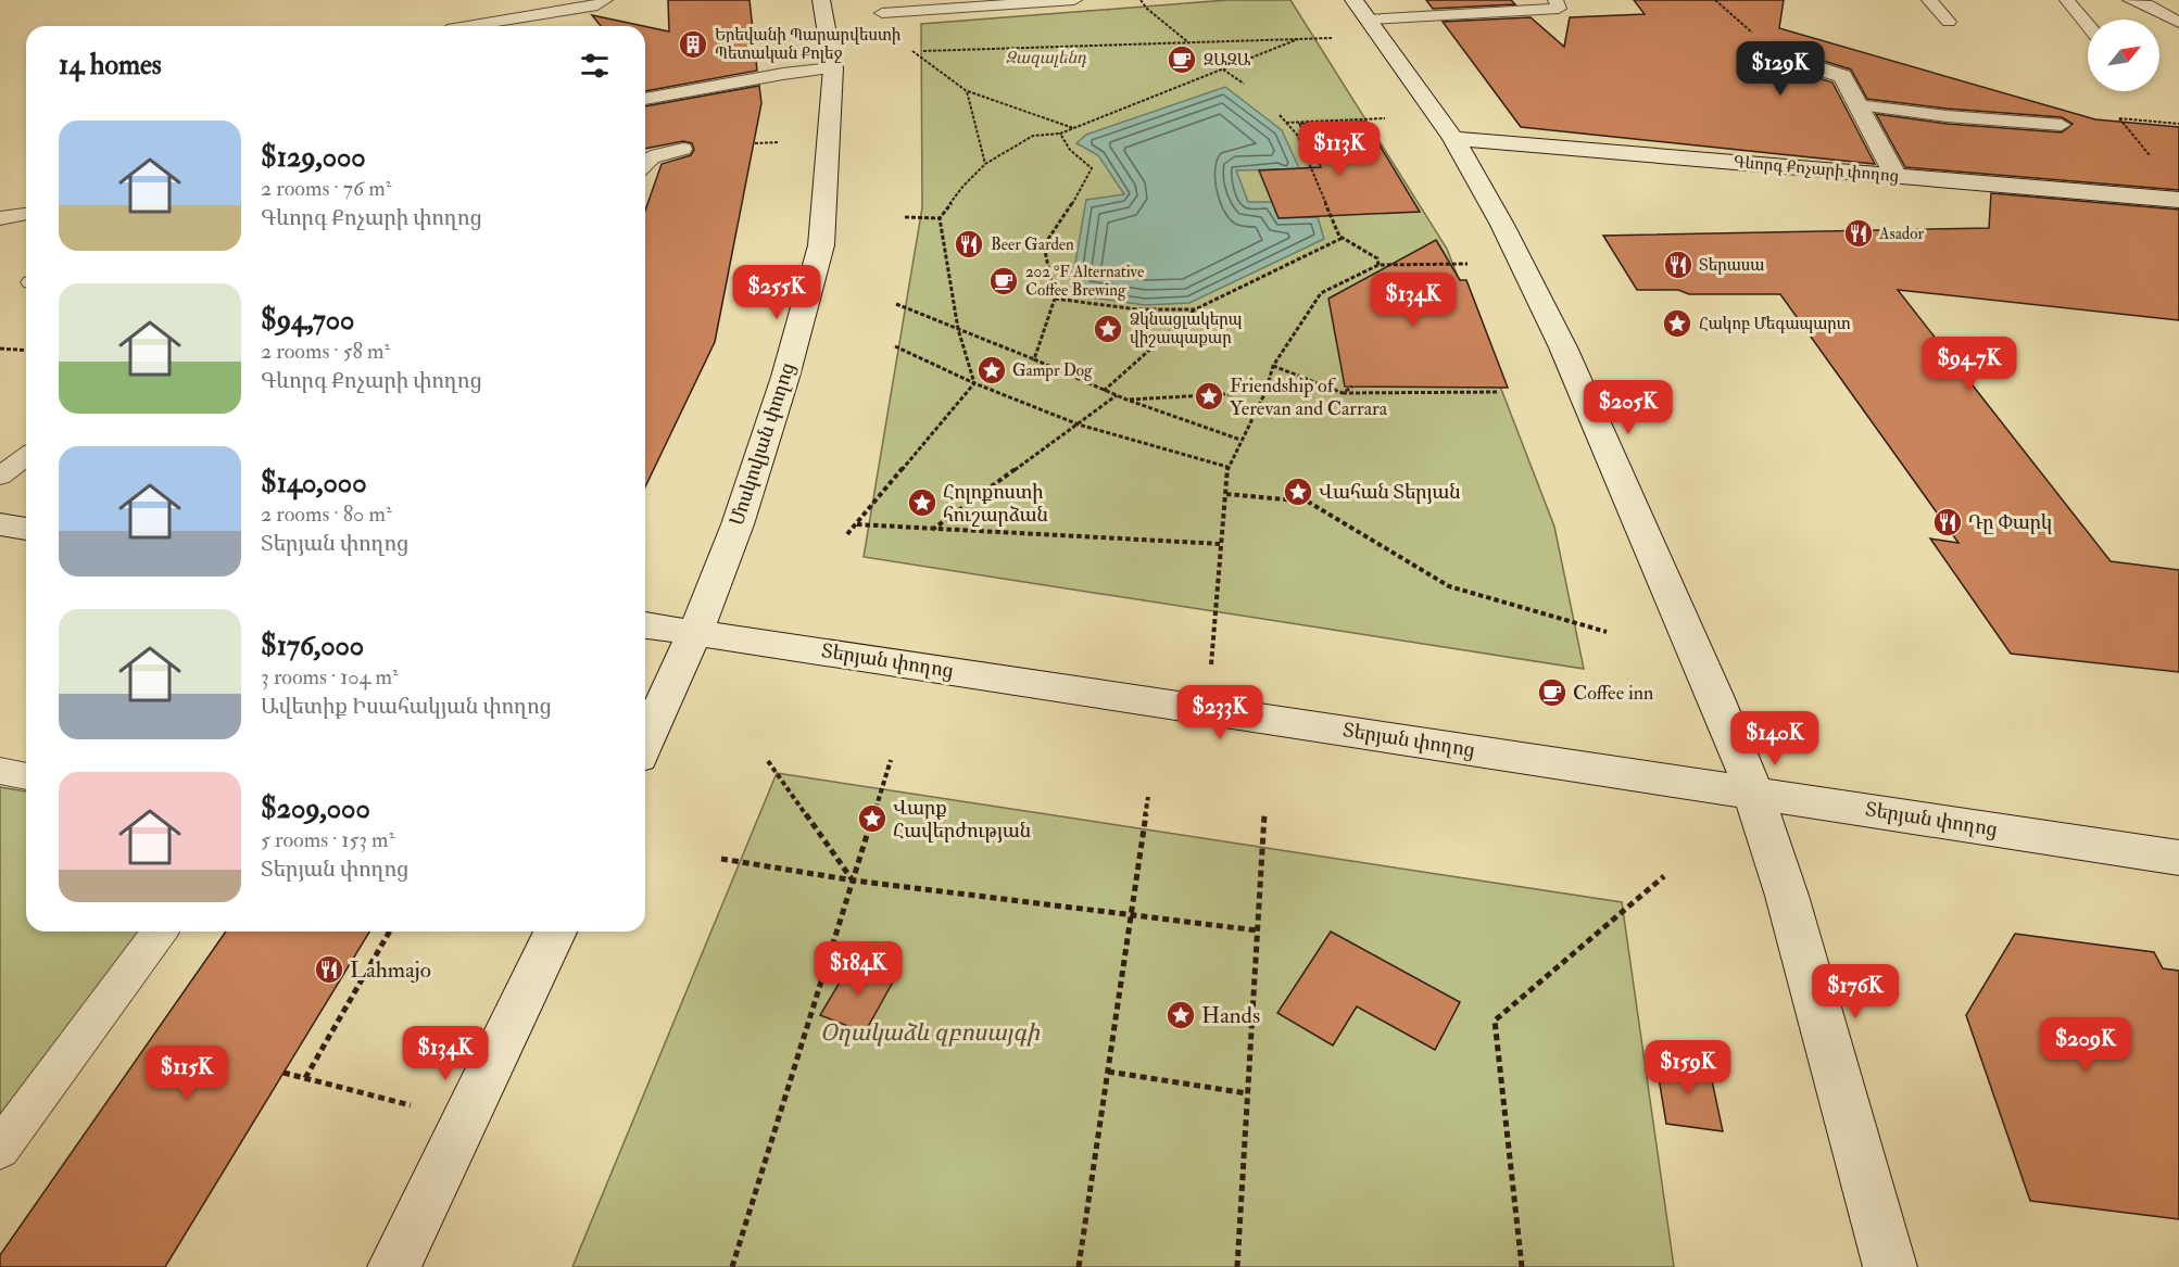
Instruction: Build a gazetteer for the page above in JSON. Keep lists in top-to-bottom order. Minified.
{"streets":{"street":["Գևորգ Քոչարի փողոց","Մոսկովյան փողոց","Տերյան փողոց"]},"crossings":[["Մոսկովյան փողոց","Տերյան փողոց"]],"parks":["Զազալենդ","Օղակաձև զբոսայգի"],"places":{"building":["Երեվանի Պարարվեստի Պետական Քոլեջ"],"cafe":["ԶԱԶԱ","202 °F Alternative Coffee Brewing","Coffee inn"],"restaurant":["Asador","Beer Garden","Տերասա","Դը Փարկ","Lahmajo"],"place":["Հակոբ Մեգապարտ","Ձկնացլակերպ վիշապաքար","Gampr Dog","Friendship of Yerevan and Carrara","Վահան Տերյան","Հոլոքոստի հուշարձան","Վարք Հավերժության","Hands"]},"north":"top right","page":{"heading":"14 homes","price":["$129K","$113K","$255K","$134K","$94.7K","$205K","$233K","$140K","$184K","$176K","$209K","$134K","$159K","$115K"],"list":[{"name":"$129,000","note":"2 rooms · 76 m² · Գևորգ Քոչարի փողոց"},{"name":"$94,700","note":"2 rooms · 58 m² · Գևորգ Քոչարի փողոց"},{"name":"$140,000","note":"2 rooms · 80 m² · Տերյան փողոց"},{"name":"$176,000","note":"3 rooms · 104 m² · Ավետիք Իսահակյան փողոց"},{"name":"$209,000","note":"5 rooms · 153 m² · Տերյան փողոց"}]}}
